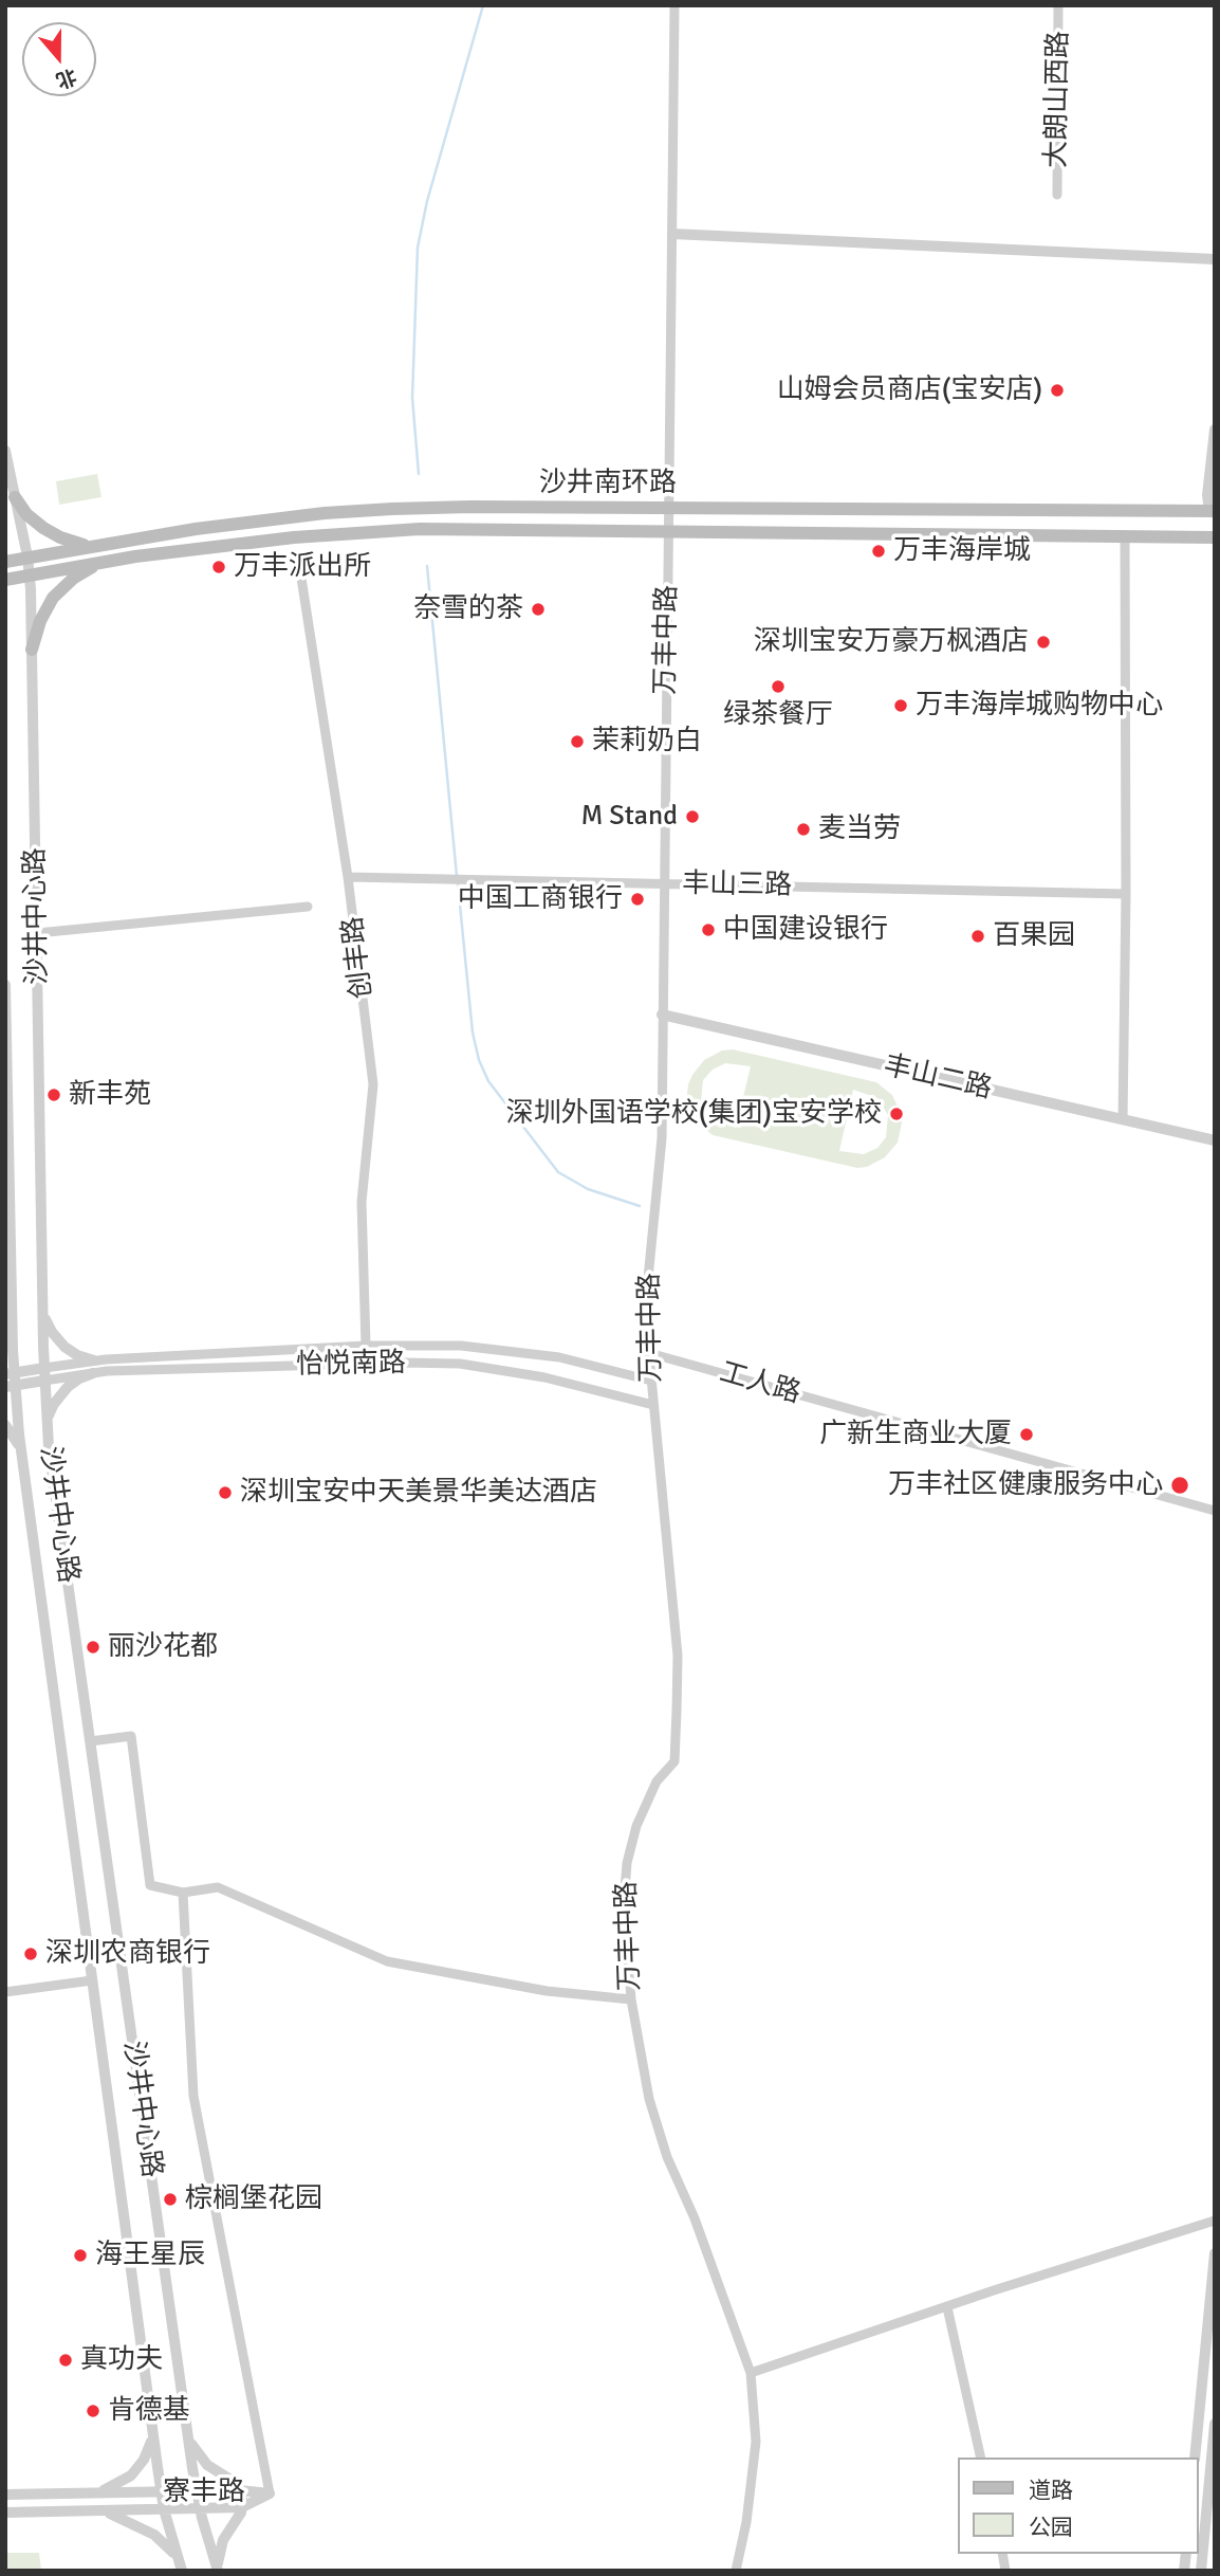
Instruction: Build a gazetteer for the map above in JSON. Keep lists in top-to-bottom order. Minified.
{"streets":{"main road":["沙井南环路"],"street":["大朗山西路","万丰中路","丰山三路","沙井中心路","创丰路","丰山二路","怡悦南路","工人路","寮丰路"]},"crossings":[["沙井南环路","万丰中路"],["沙井南环路","沙井中心路"],["万丰中路","丰山三路"],["万丰中路","丰山二路"],["万丰中路","怡悦南路"],["万丰中路","工人路"],["丰山三路","创丰路"],["沙井中心路","怡悦南路"],["沙井中心路","寮丰路"],["创丰路","怡悦南路"]],"places":["山姆会员商店(宝安店)","万丰海岸城","万丰派出所","奈雪的茶","深圳宝安万豪万枫酒店","绿茶餐厅","万丰海岸城购物中心","茉莉奶白","M Stand","麦当劳","中国工商银行","中国建设银行","百果园","新丰苑","深圳外国语学校(集团)宝安学校","广新生商业大厦","万丰社区健康服务中心","深圳宝安中天美景华美达酒店","丽沙花都","深圳农商银行","棕榈堡花园","海王星辰","真功夫","肯德基"],"legend":["道路","公园"],"north":"bottom"}
